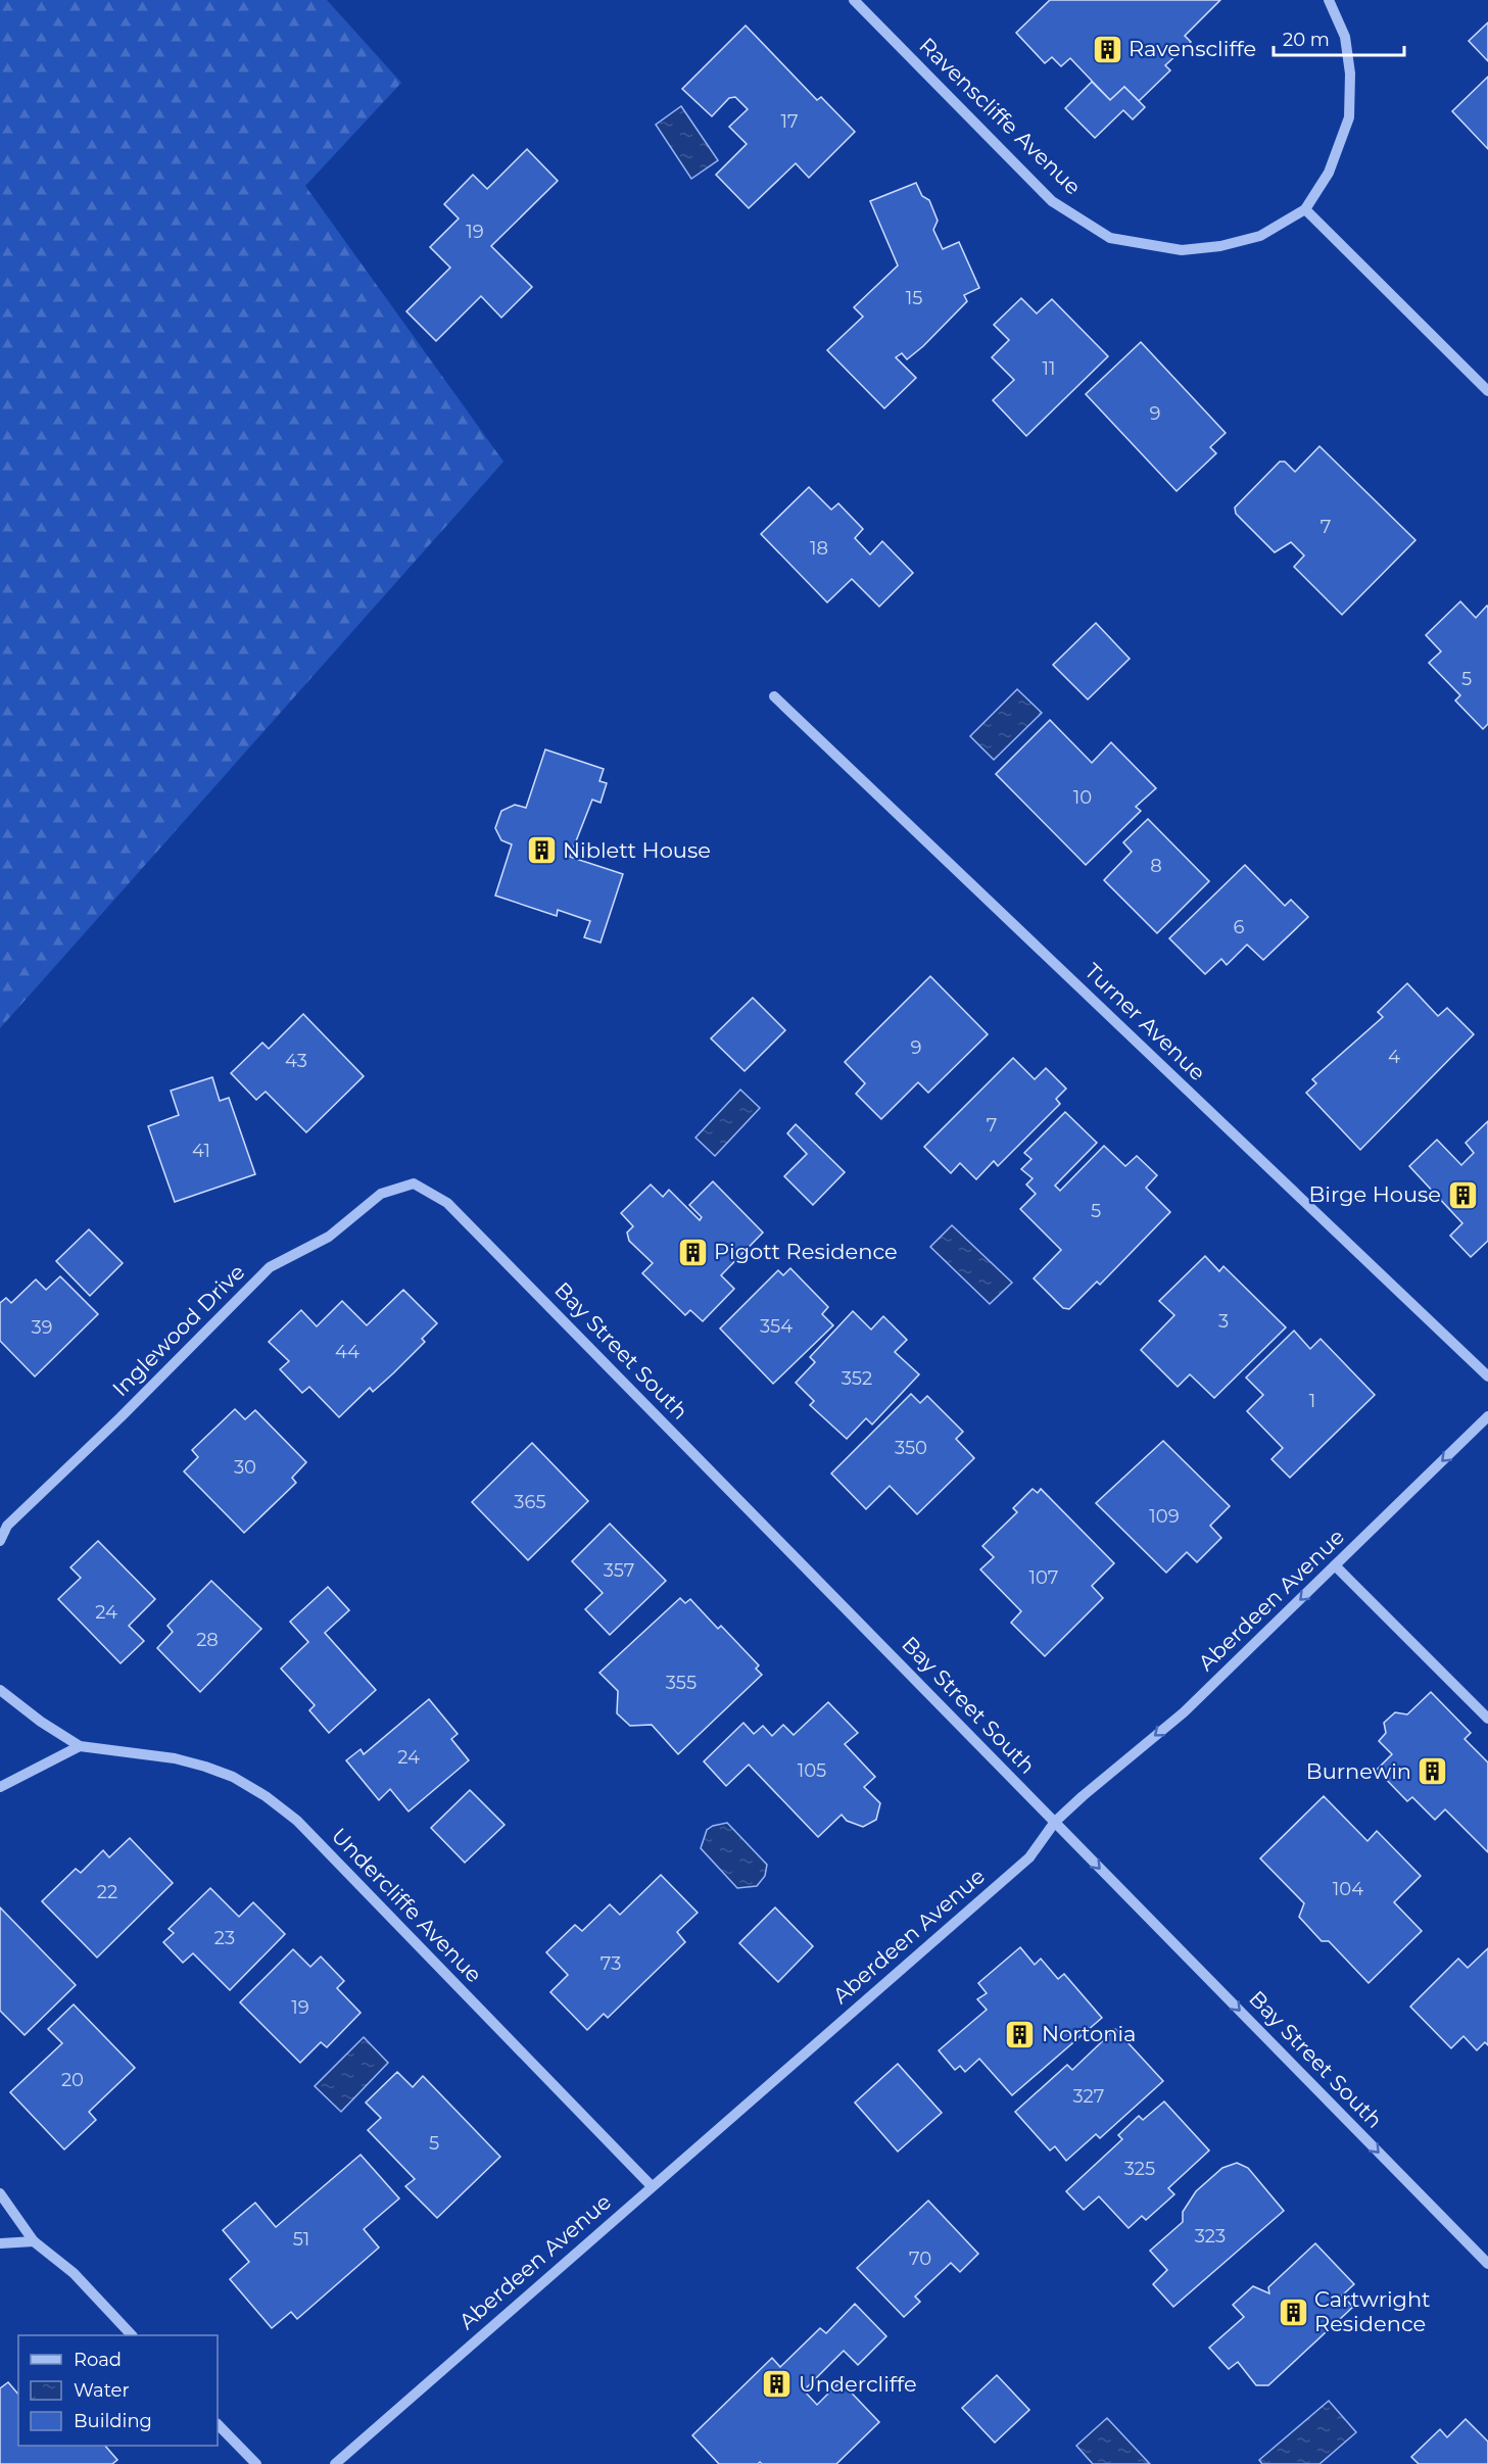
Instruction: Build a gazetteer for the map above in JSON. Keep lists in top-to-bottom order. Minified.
{"streets":{"street":["Ravenscliffe Avenue","Turner Avenue","Inglewood Drive","Bay Street South","Aberdeen Avenue","Undercliffe Avenue"]},"crossings":[["Inglewood Drive","Bay Street South"],["Bay Street South","Aberdeen Avenue"],["Aberdeen Avenue","Undercliffe Avenue"]],"one_way":["Bay Street South","Aberdeen Avenue"],"places":{"building":["Ravenscliffe","Niblett House","Birge House","Pigott Residence","Burnewin","Nortonia","Cartwright Residence","Undercliffe"]},"house_numbers":["17","19","15","11","9","7","18","5","10","8","6","9","4","43","7","41","5","3","354","39","44","352","1","350","30","365","109","357","107","24","28","355","24","105","104","22","23","73","19","20","327","5","325","323","51","70"],"legend":["Road","Water","Building"],"scale_bar":"20 m"}
